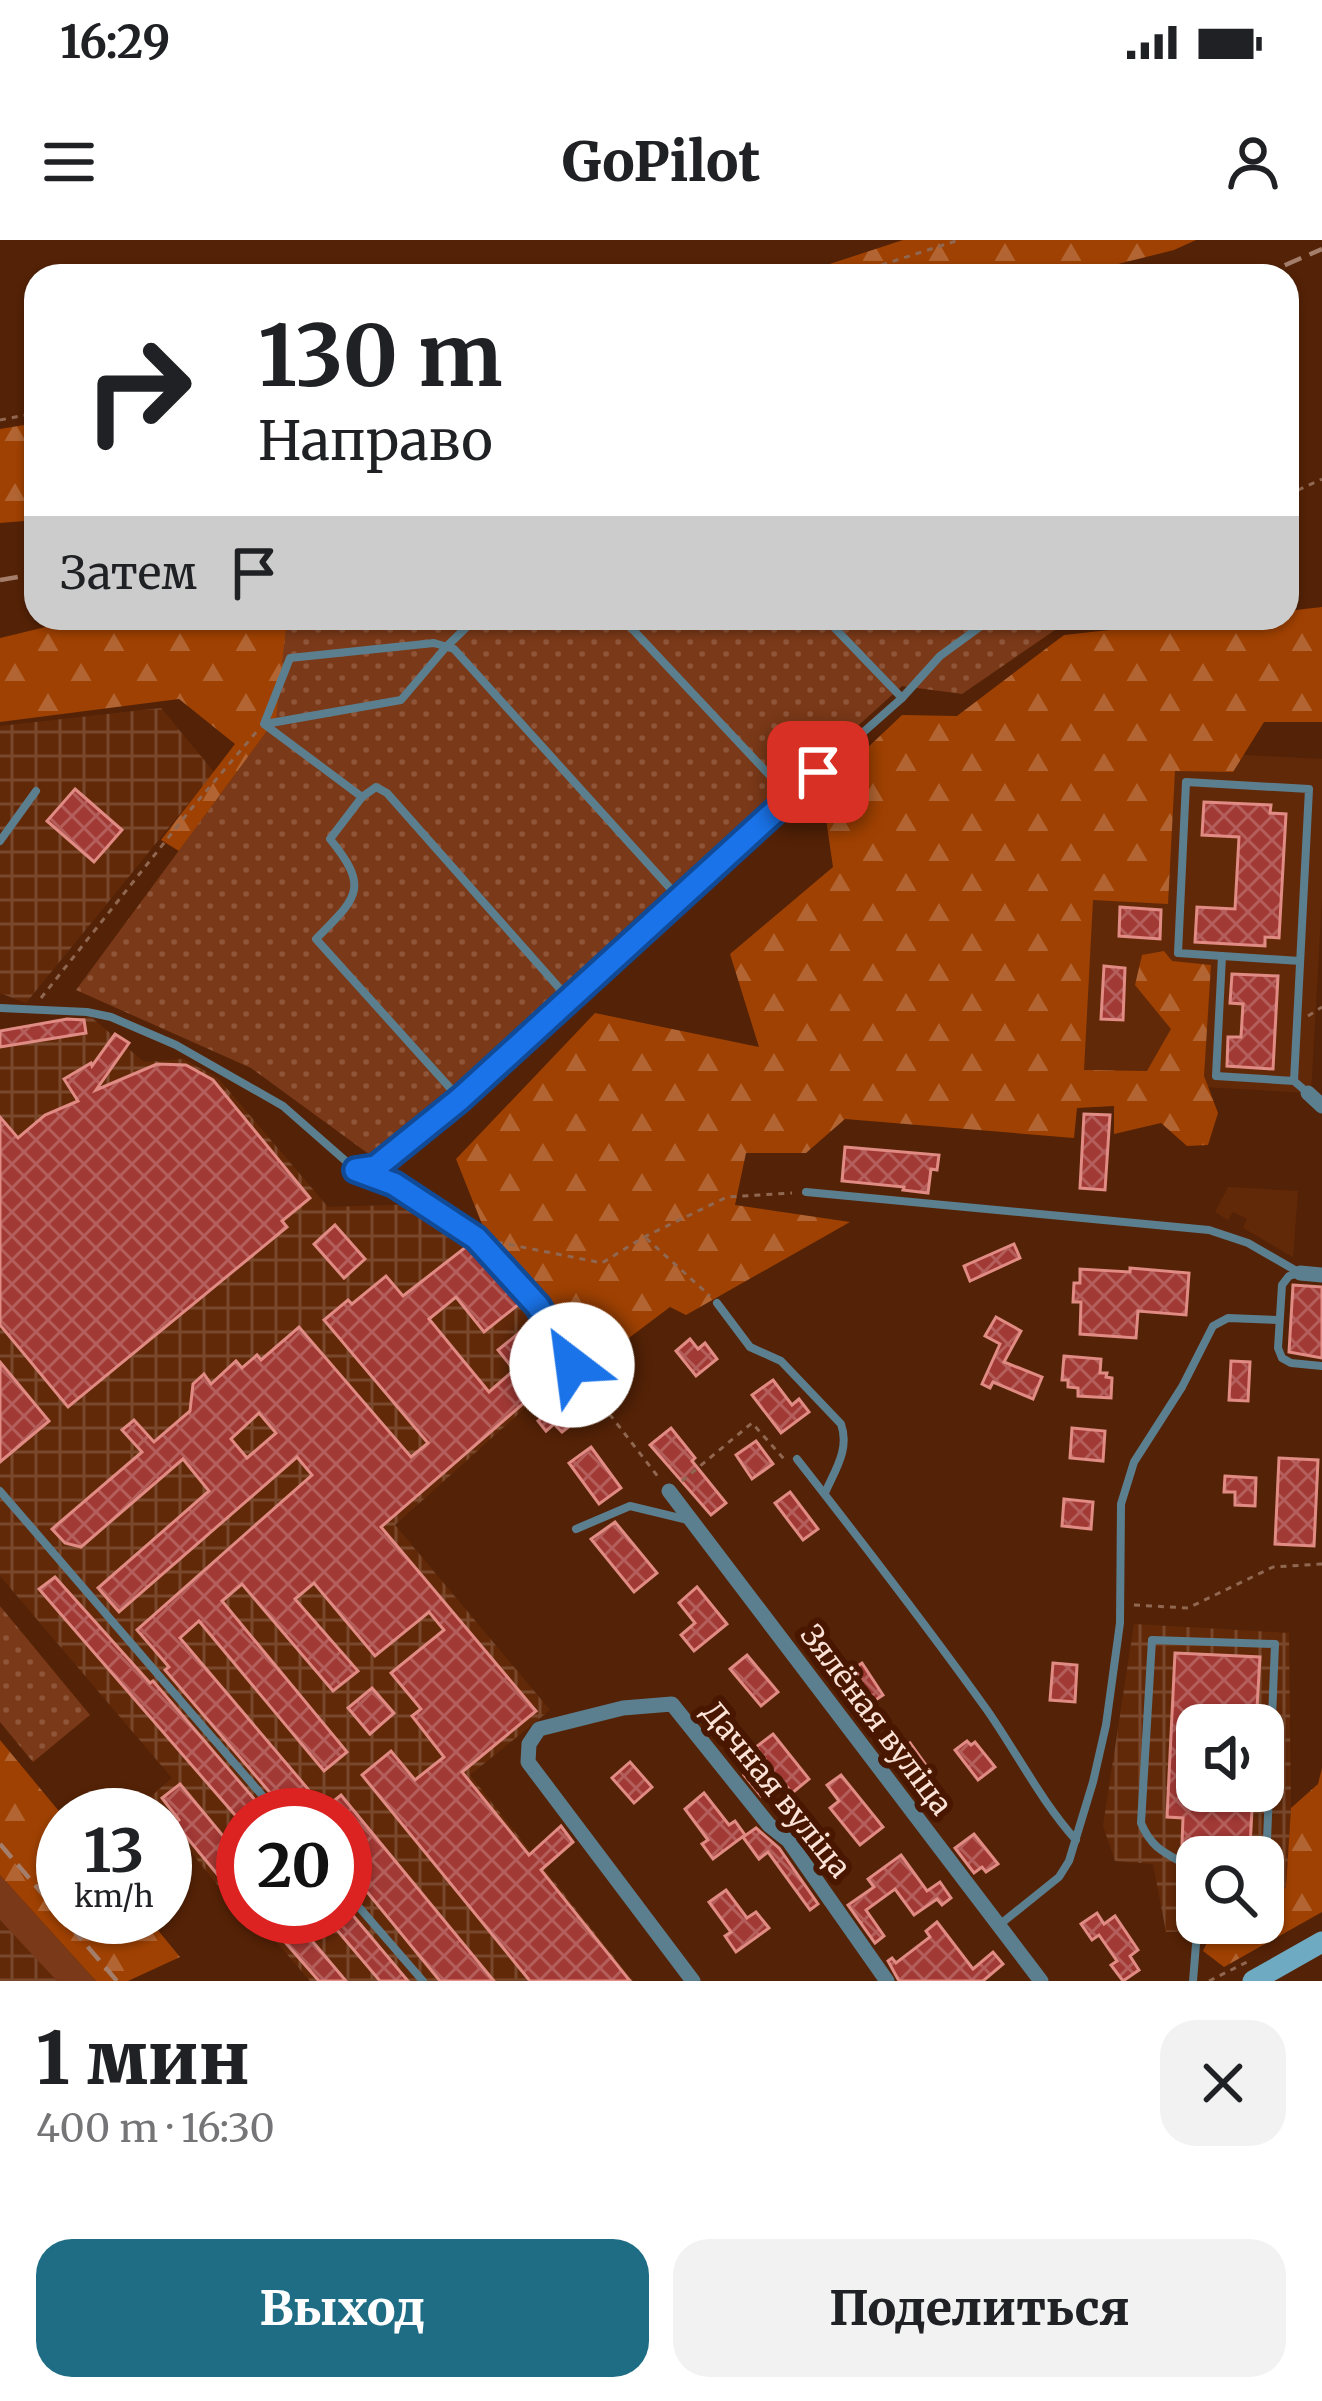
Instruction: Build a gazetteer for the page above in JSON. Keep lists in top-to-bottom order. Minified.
{"streets":{"street":["Зялёная вуліца","Дачная вуліца"]},"page":{"status":"16:29","header":"GoPilot","turn":["130 m","Направо"],"then":"Затем","speed":"13 km/h","limit":"20","heading":["1 мин","400 m · 16:30"],"buttons":["Выход","Поделиться"]}}
